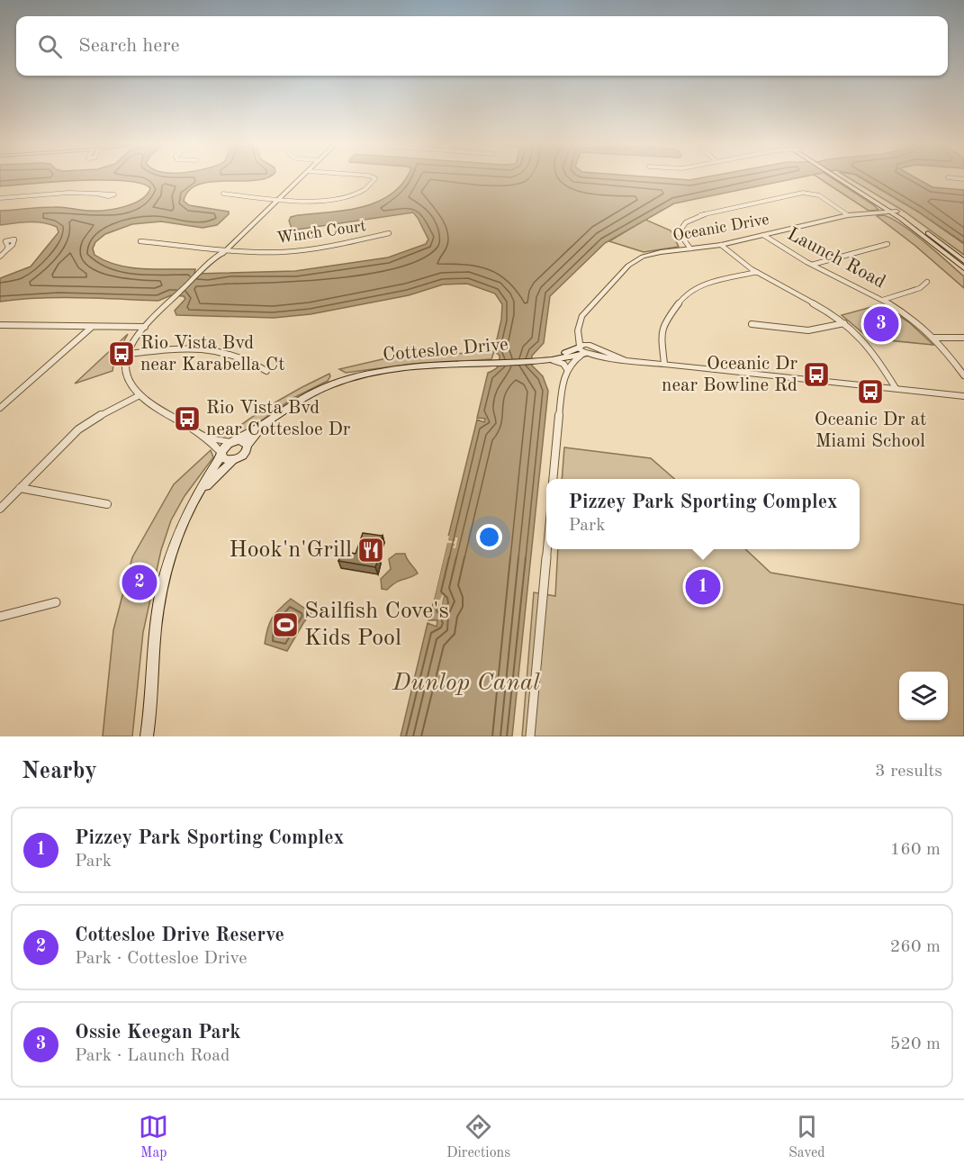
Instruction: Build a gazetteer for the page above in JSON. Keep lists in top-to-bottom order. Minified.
{"streets":{"main road":["Cottesloe Drive"],"street":["Oceanic Drive","Winch Court","Launch Road"]},"crossings":[["Oceanic Drive","Launch Road"]],"water":["Dunlop Canal"],"places":{"bus stop":["Rio Vista Bvd near Karabella Ct","Oceanic Dr near Bowline Rd","Oceanic Dr at Miami School","Rio Vista Bvd near Cottesloe Dr"],"restaurant":["Hook'n'Grill"],"sports":["Sailfish Cove's Kids Pool"]},"page":{"search":"Search here","pins":["3","2","1"],"popup":["Pizzey Park Sporting Complex","Park"],"heading":["Nearby","3 results"],"list":[{"mark":"1","name":"Pizzey Park Sporting Complex","note":"Park","value":"160 m"},{"mark":"2","name":"Cottesloe Drive Reserve","note":"Park · Cottesloe Drive","value":"260 m"},{"mark":"3","name":"Ossie Keegan Park","note":"Park · Launch Road","value":"520 m"}],"nav":["Map","Directions","Saved"]}}
